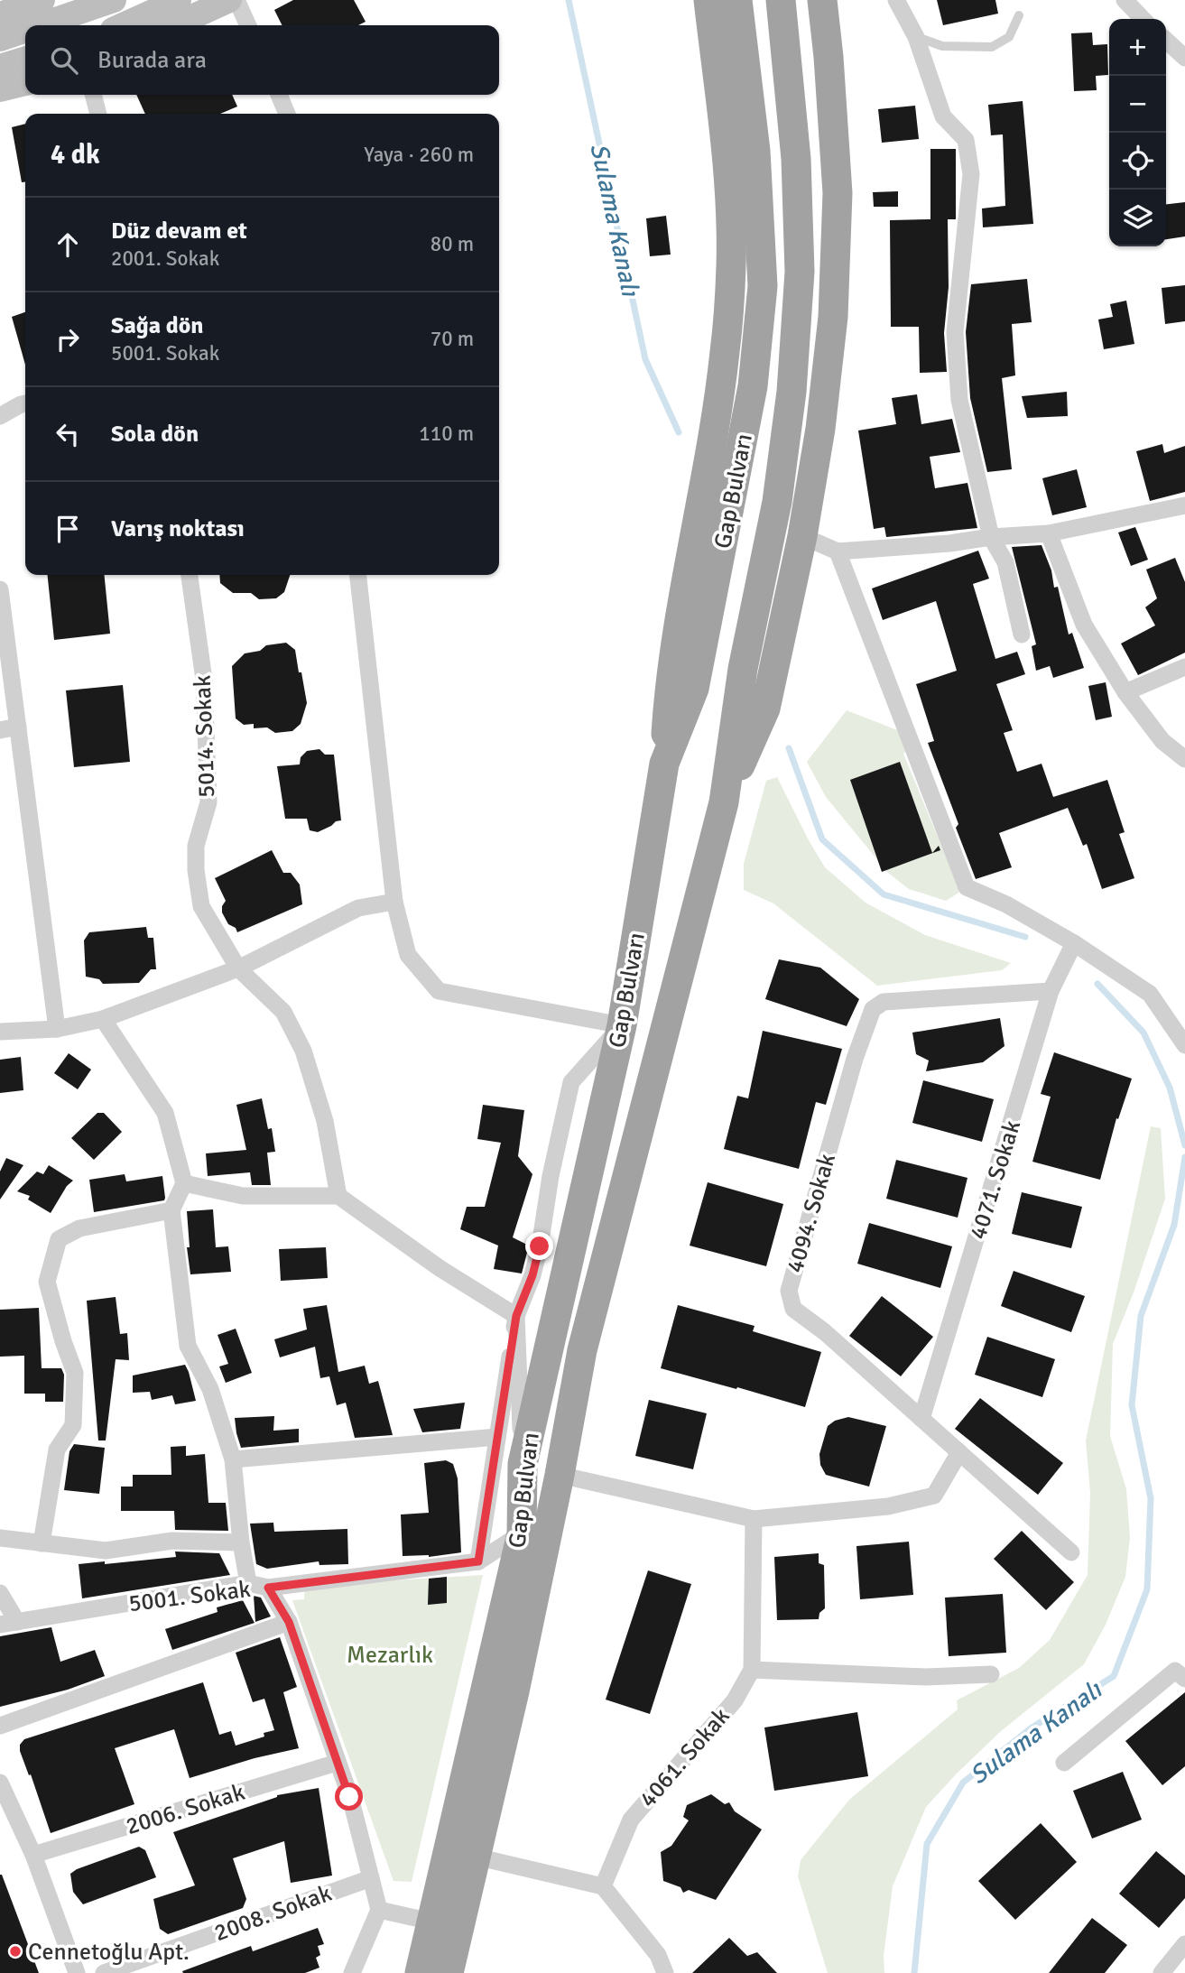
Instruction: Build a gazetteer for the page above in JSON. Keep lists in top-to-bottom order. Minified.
{"streets":{"highway":["Gap Bulvarı"],"street":["5014. Sokak","4071. Sokak","4094. Sokak","5001. Sokak","4061. Sokak","2006. Sokak","2008. Sokak"]},"crossings":[["Gap Bulvarı","5001. Sokak"],["4071. Sokak","4094. Sokak"]],"water":["Sulama Kanalı"],"parks":["Mezarlık"],"places":["Cennetoğlu Apt."],"page":{"map_buttons":["+","−"],"search":"Burada ara","heading":["4 dk","Yaya · 260 m"],"list":[["Düz devam et","2001. Sokak","80 m"],["Sağa dön","5001. Sokak","70 m"],["Sola dön","110 m"],"Varış noktası"]}}
